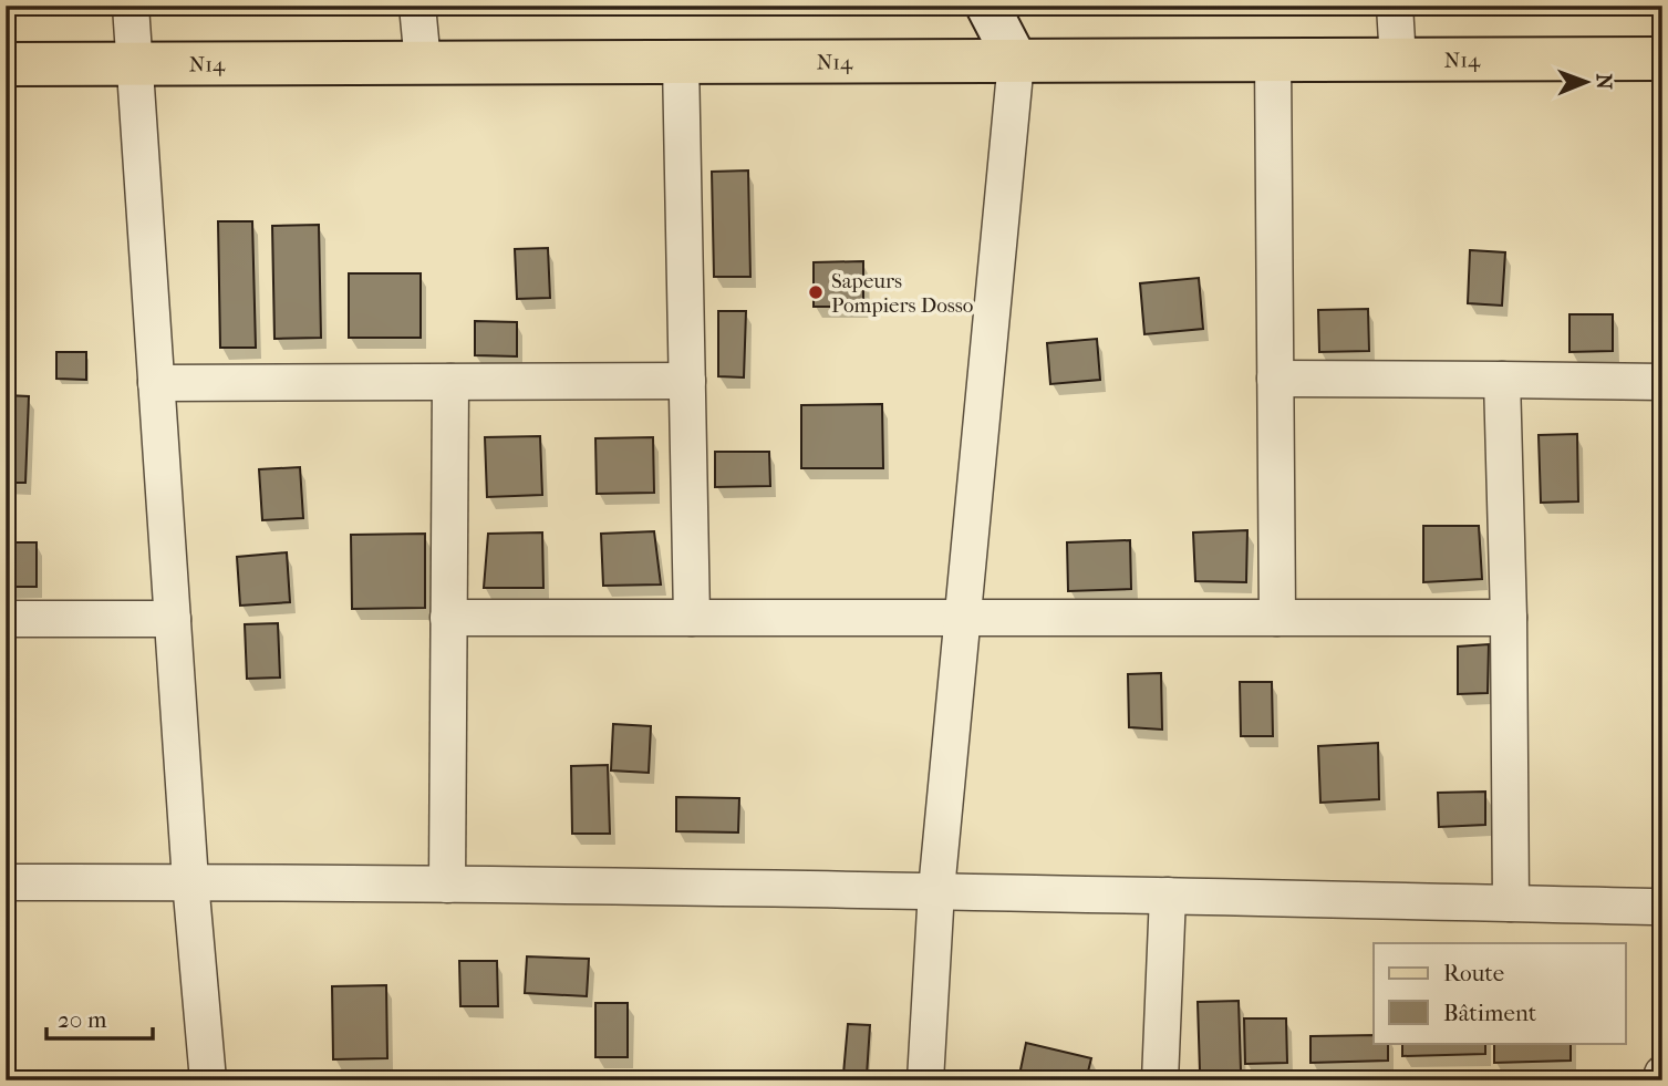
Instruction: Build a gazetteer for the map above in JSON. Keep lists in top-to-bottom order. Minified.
{"streets":{"main road":["N14"]},"places":["Sapeurs Pompiers Dosso"],"legend":["Route","Bâtiment"],"scale_bar":"20 m","north":"right"}
